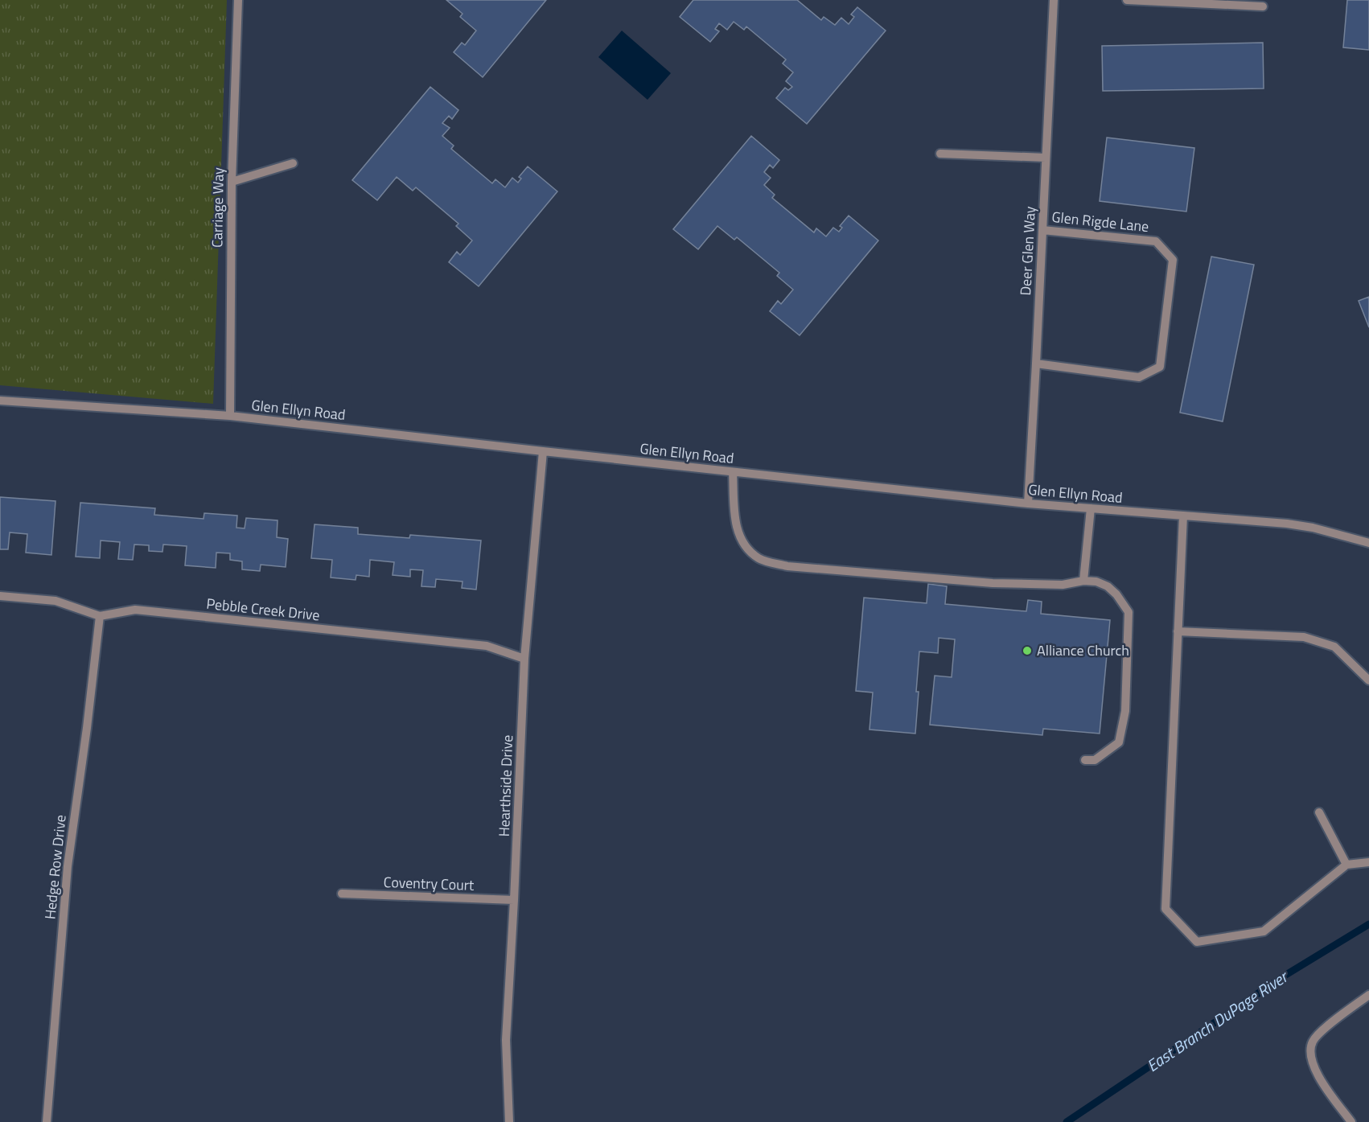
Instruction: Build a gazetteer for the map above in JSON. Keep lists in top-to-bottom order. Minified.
{"streets":{"street":["Carriage Way","Glen Rigde Lane","Deer Glen Way","Glen Ellyn Road","Pebble Creek Drive","Hearthside Drive","Hedge Row Drive","Coventry Court"]},"crossings":[["Carriage Way","Glen Ellyn Road"],["Glen Rigde Lane","Deer Glen Way"],["Deer Glen Way","Glen Ellyn Road"],["Glen Ellyn Road","Hearthside Drive"],["Pebble Creek Drive","Hearthside Drive"],["Pebble Creek Drive","Hedge Row Drive"],["Hearthside Drive","Coventry Court"]],"water":["East Branch DuPage River"],"places":["Alliance Church"]}
